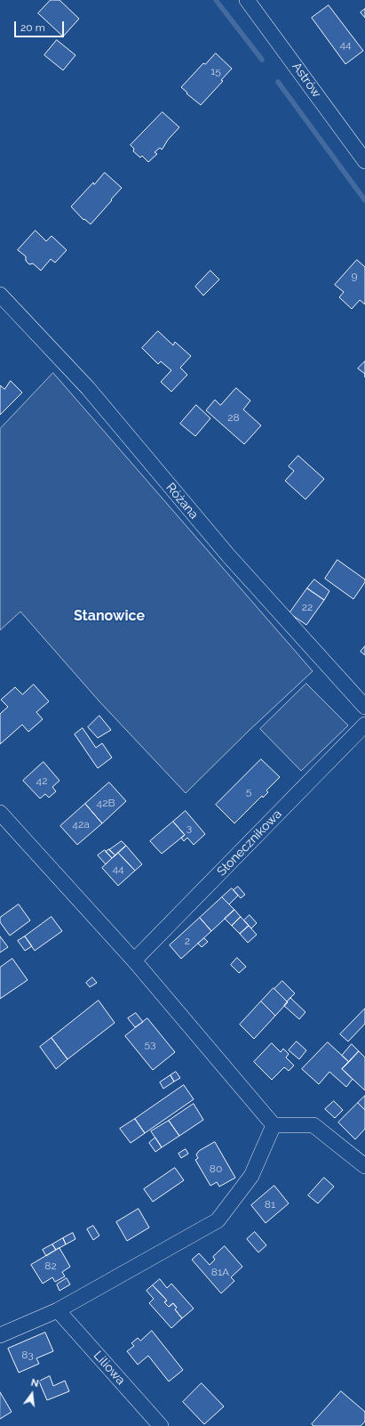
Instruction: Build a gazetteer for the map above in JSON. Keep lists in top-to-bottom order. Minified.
{"streets":{"street":["Astrów","Różana","Słonecznikowa","Liliowa"]},"districts":["Stanowice"],"house_numbers":["44","15","9","28","22","42","5","42B","42a","3","44","2","53","80","81","82","81A","83"],"scale_bar":"20 m","north":"top"}
